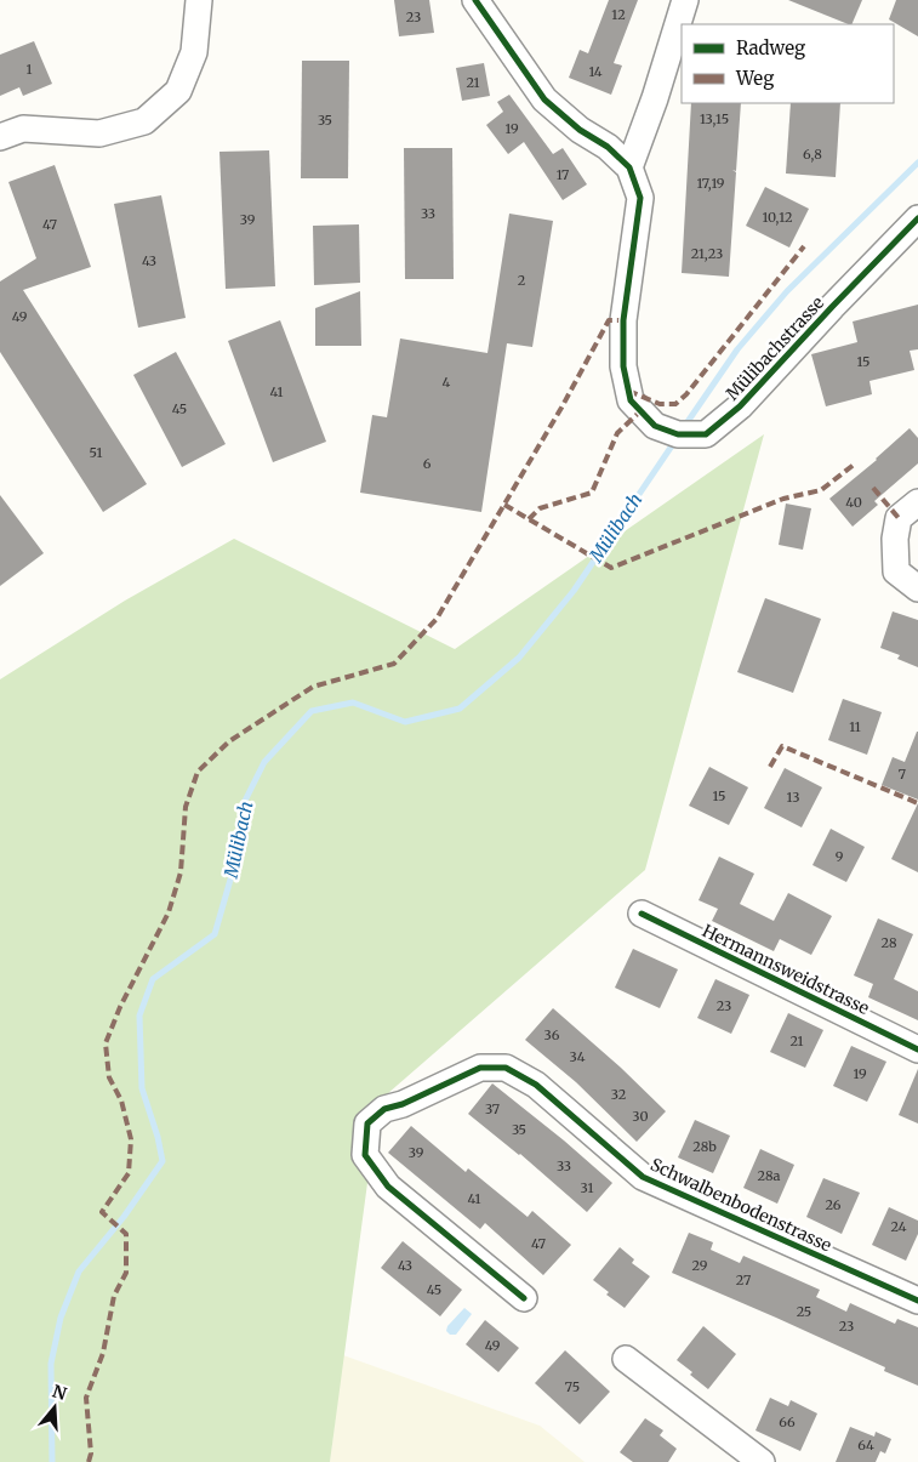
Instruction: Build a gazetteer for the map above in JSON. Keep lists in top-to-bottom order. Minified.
{"streets":{"street":["Mülibachstrasse","Hermannsweidstrasse","Schwalbenbodenstrasse"]},"water":["Mülibach"],"house_numbers":["12","23","1","14","21","13,15","35","19","6,8","17","17,19","33","10,12","39","47","21,23","43","2","49","15","4","41","45","51","6","40","11","7","15","13","9","28","23","36","21","34","19","32","37","30","35","28b","39","33","28a","31","41","26","24","47","43","29","27","45","25","23","49","75","66","64"],"legend":["Radweg","Weg"],"north":"top"}
